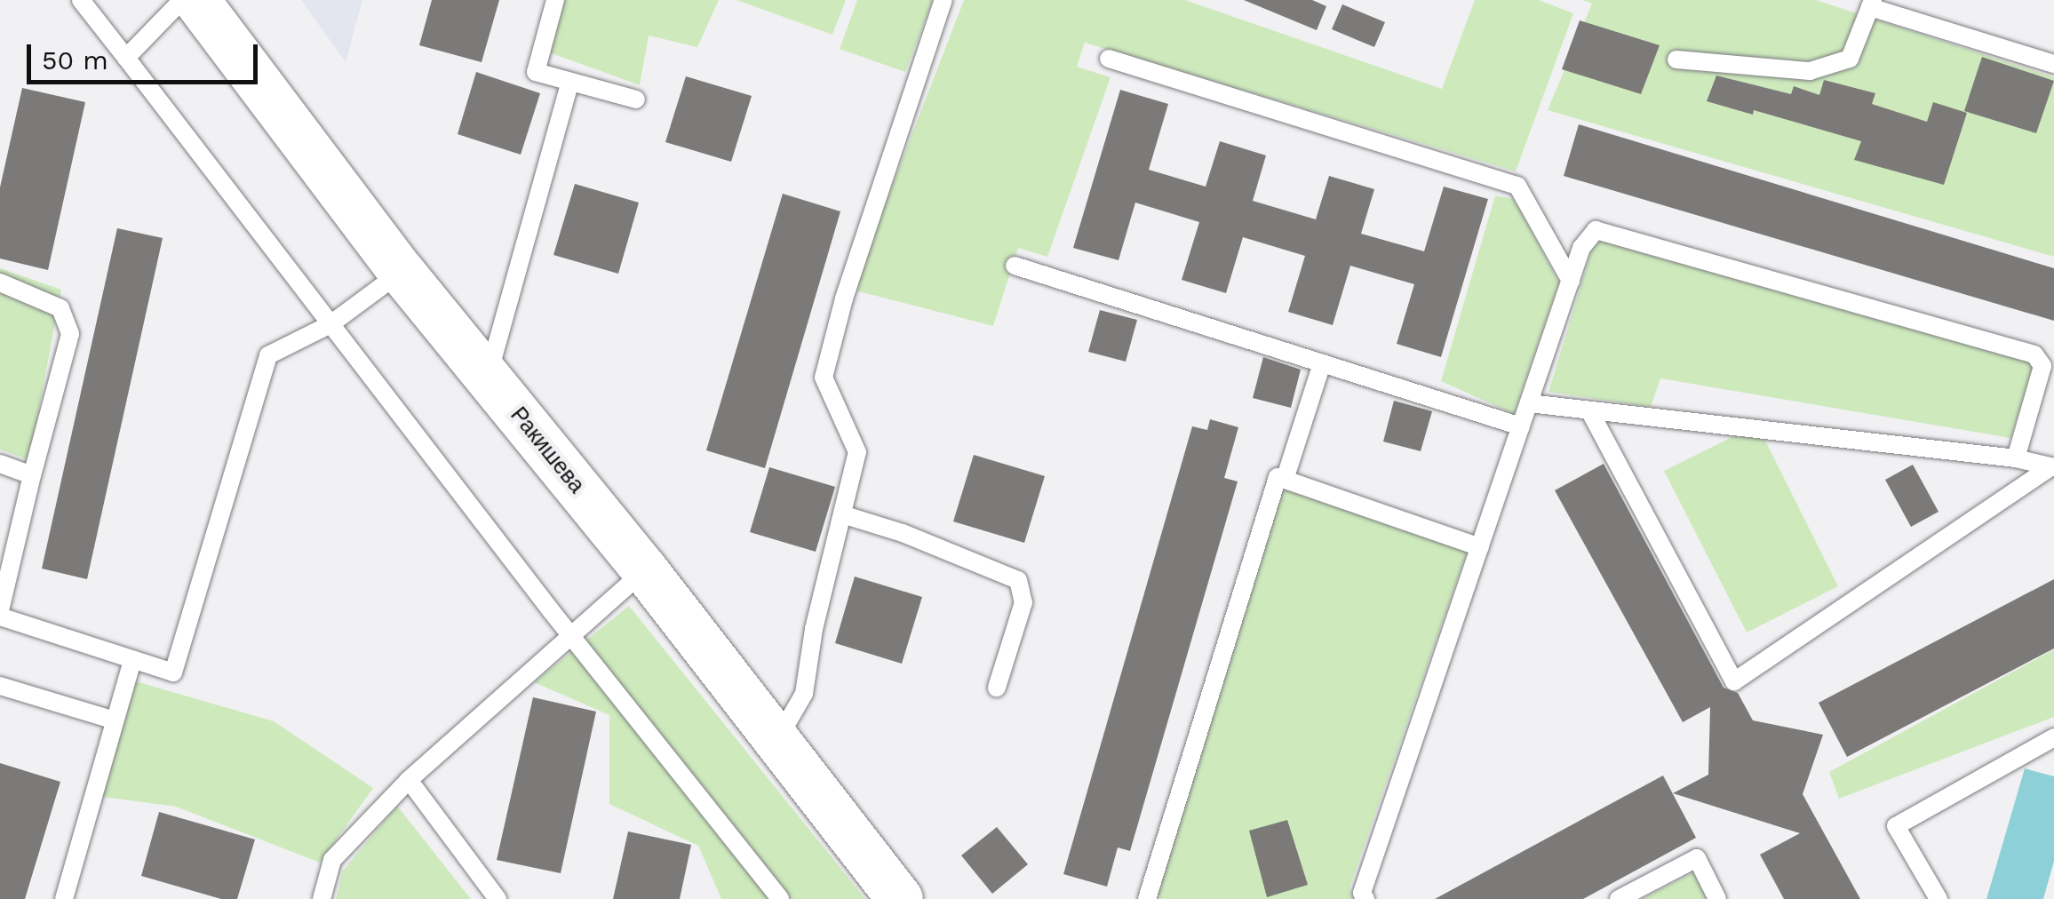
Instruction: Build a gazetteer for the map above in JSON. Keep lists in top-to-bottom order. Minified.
{"streets":{"street":["Ракишева"]},"scale_bar":"50 m"}
